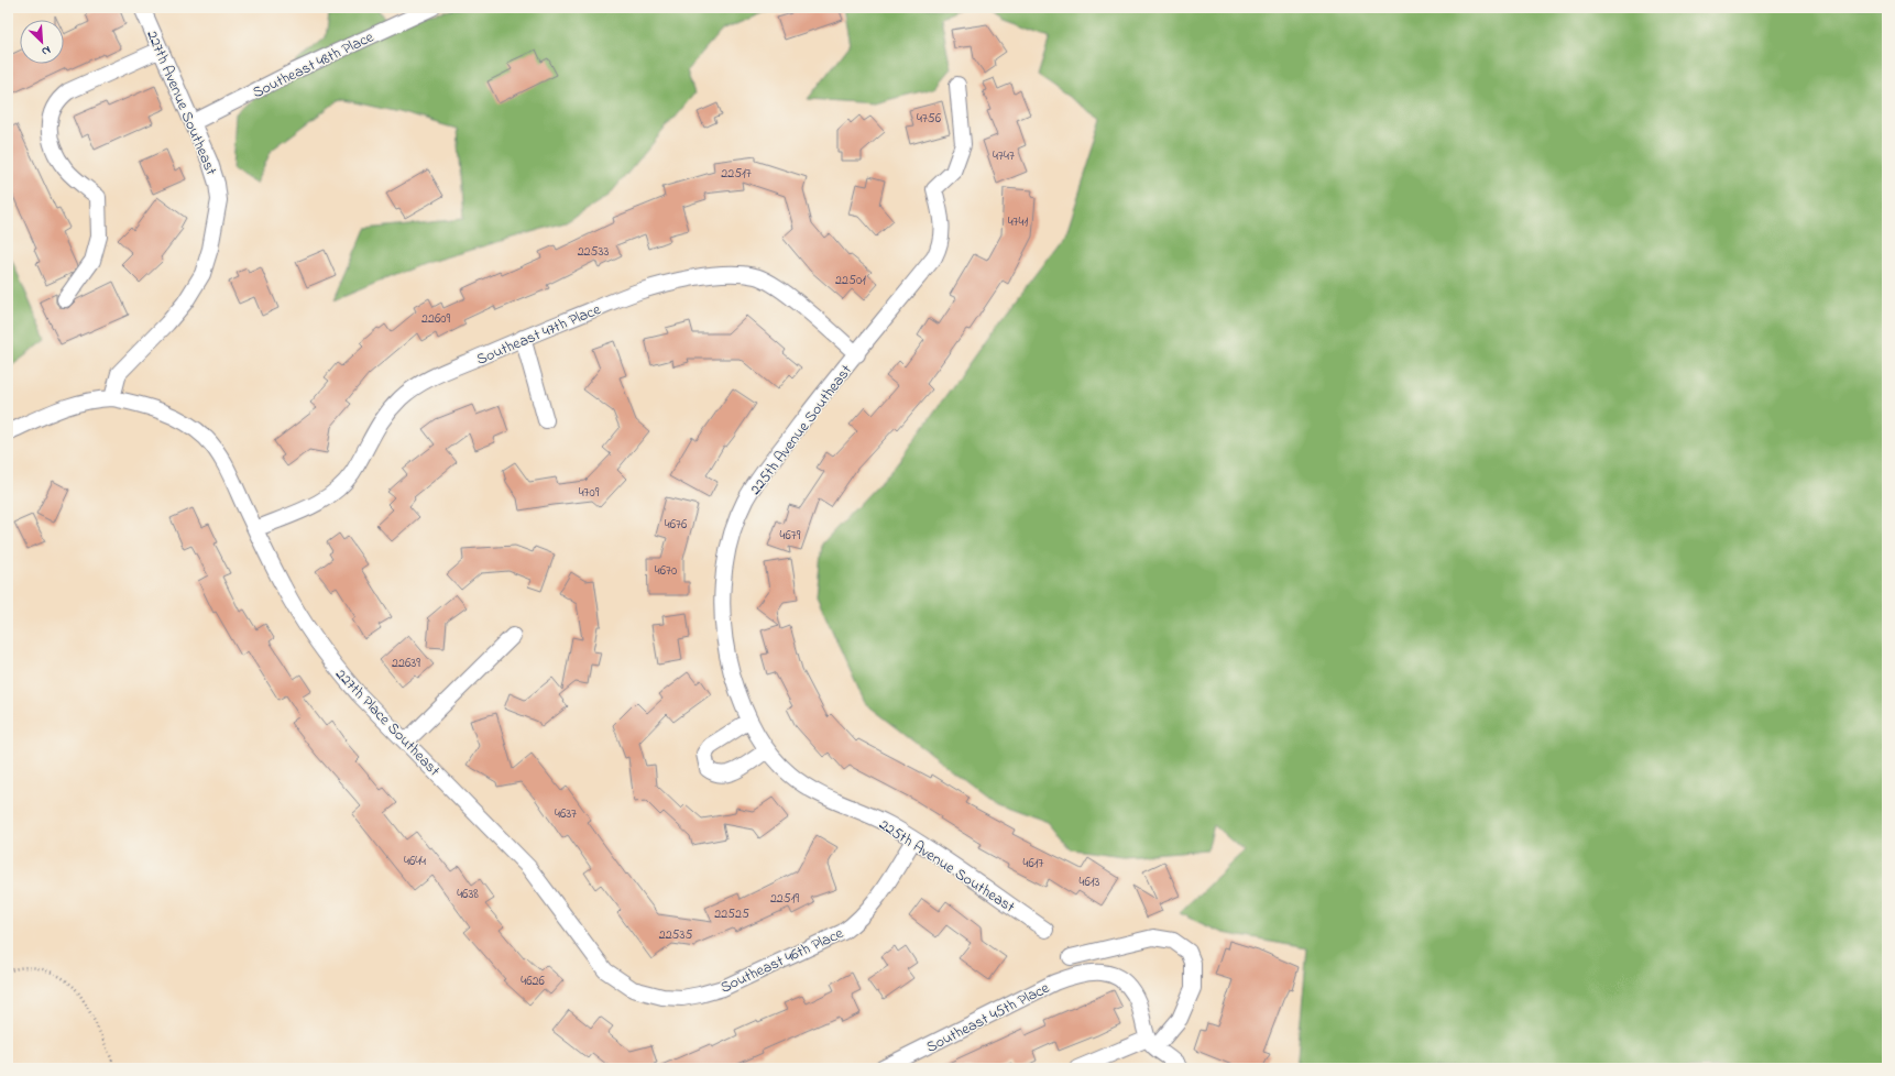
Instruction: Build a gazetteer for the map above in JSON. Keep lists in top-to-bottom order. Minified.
{"streets":{"street":["Southeast 48th Place","227th Avenue Southeast","Southeast 47th Place","225th Avenue Southeast","227th Place Southeast","Southeast 46th Place","Southeast 45th Place"]},"crossings":[["Southeast 48th Place","227th Avenue Southeast"],["227th Avenue Southeast","227th Place Southeast"],["Southeast 47th Place","225th Avenue Southeast"],["Southeast 47th Place","227th Place Southeast"],["225th Avenue Southeast","Southeast 46th Place"],["227th Place Southeast","Southeast 46th Place"]],"house_numbers":["4756","4747","22517","4741","22533","22501","22609","4709","4676","4679","4670","22639","4637","4644","4617","4613","4638","22519","22525","22535","4626"],"north":"bottom right"}
